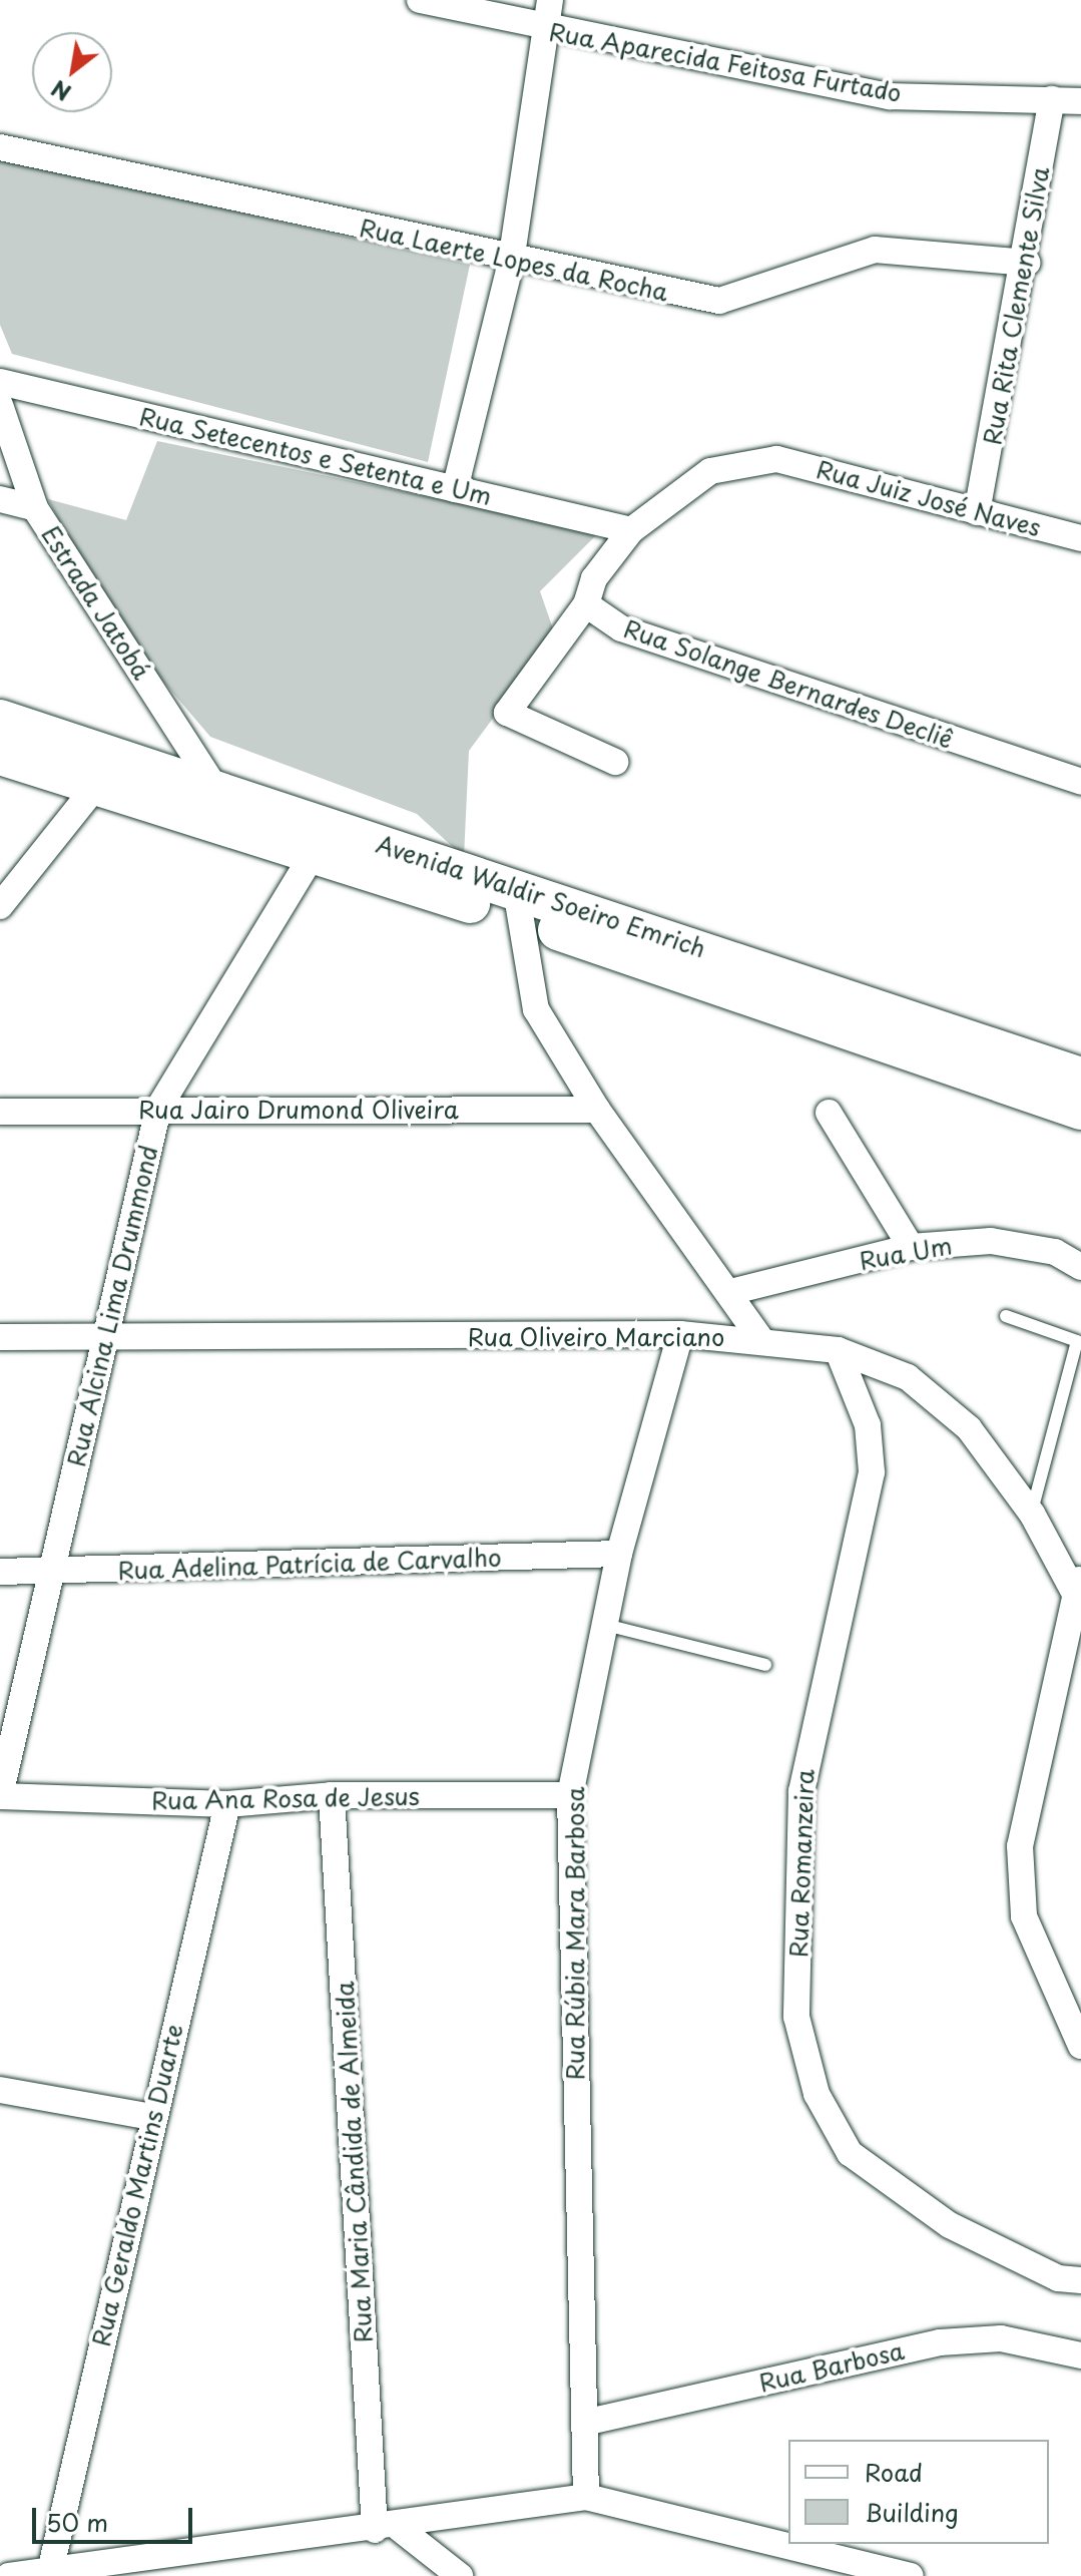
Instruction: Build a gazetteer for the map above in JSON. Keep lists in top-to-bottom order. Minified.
{"streets":{"main road":["Avenida Waldir Soeiro Emrich"],"street":["Rua Aparecida Feitosa Furtado","Rua Laerte Lopes da Rocha","Rua Rita Clemente Silva","Rua Setecentos e Setenta e Um","Rua Juiz José Naves","Estrada Jatobá","Rua Solange Bernardes Decliê","Rua Jairo Drumond Oliveira","Rua Um","Rua Alcina Lima Drummond","Rua Oliveiro Marciano","Rua Adelina Patrícia de Carvalho","Rua Ana Rosa de Jesus","Rua Romanzeira","Rua Rúbia Mara Barbosa","Rua Maria Cândida de Almeida","Rua Geraldo Martins Duarte","Rua Barbosa"]},"crossings":[["Rua Aparecida Feitosa Furtado","Rua Rita Clemente Silva"],["Rua Laerte Lopes da Rocha","Rua Rita Clemente Silva"],["Rua Rita Clemente Silva","Rua Juiz José Naves"],["Rua Setecentos e Setenta e Um","Rua Juiz José Naves"],["Estrada Jatobá","Avenida Waldir Soeiro Emrich"],["Avenida Waldir Soeiro Emrich","Rua Alcina Lima Drummond"],["Rua Jairo Drumond Oliveira","Rua Alcina Lima Drummond"],["Rua Alcina Lima Drummond","Rua Oliveiro Marciano"],["Rua Alcina Lima Drummond","Rua Adelina Patrícia de Carvalho"],["Rua Alcina Lima Drummond","Rua Ana Rosa de Jesus"],["Rua Oliveiro Marciano","Rua Romanzeira"],["Rua Oliveiro Marciano","Rua Rúbia Mara Barbosa"],["Rua Adelina Patrícia de Carvalho","Rua Rúbia Mara Barbosa"],["Rua Ana Rosa de Jesus","Rua Rúbia Mara Barbosa"],["Rua Ana Rosa de Jesus","Rua Maria Cândida de Almeida"],["Rua Ana Rosa de Jesus","Rua Geraldo Martins Duarte"],["Rua Rúbia Mara Barbosa","Rua Barbosa"]],"legend":["Road","Building"],"scale_bar":"50 m","north":"bottom left"}
